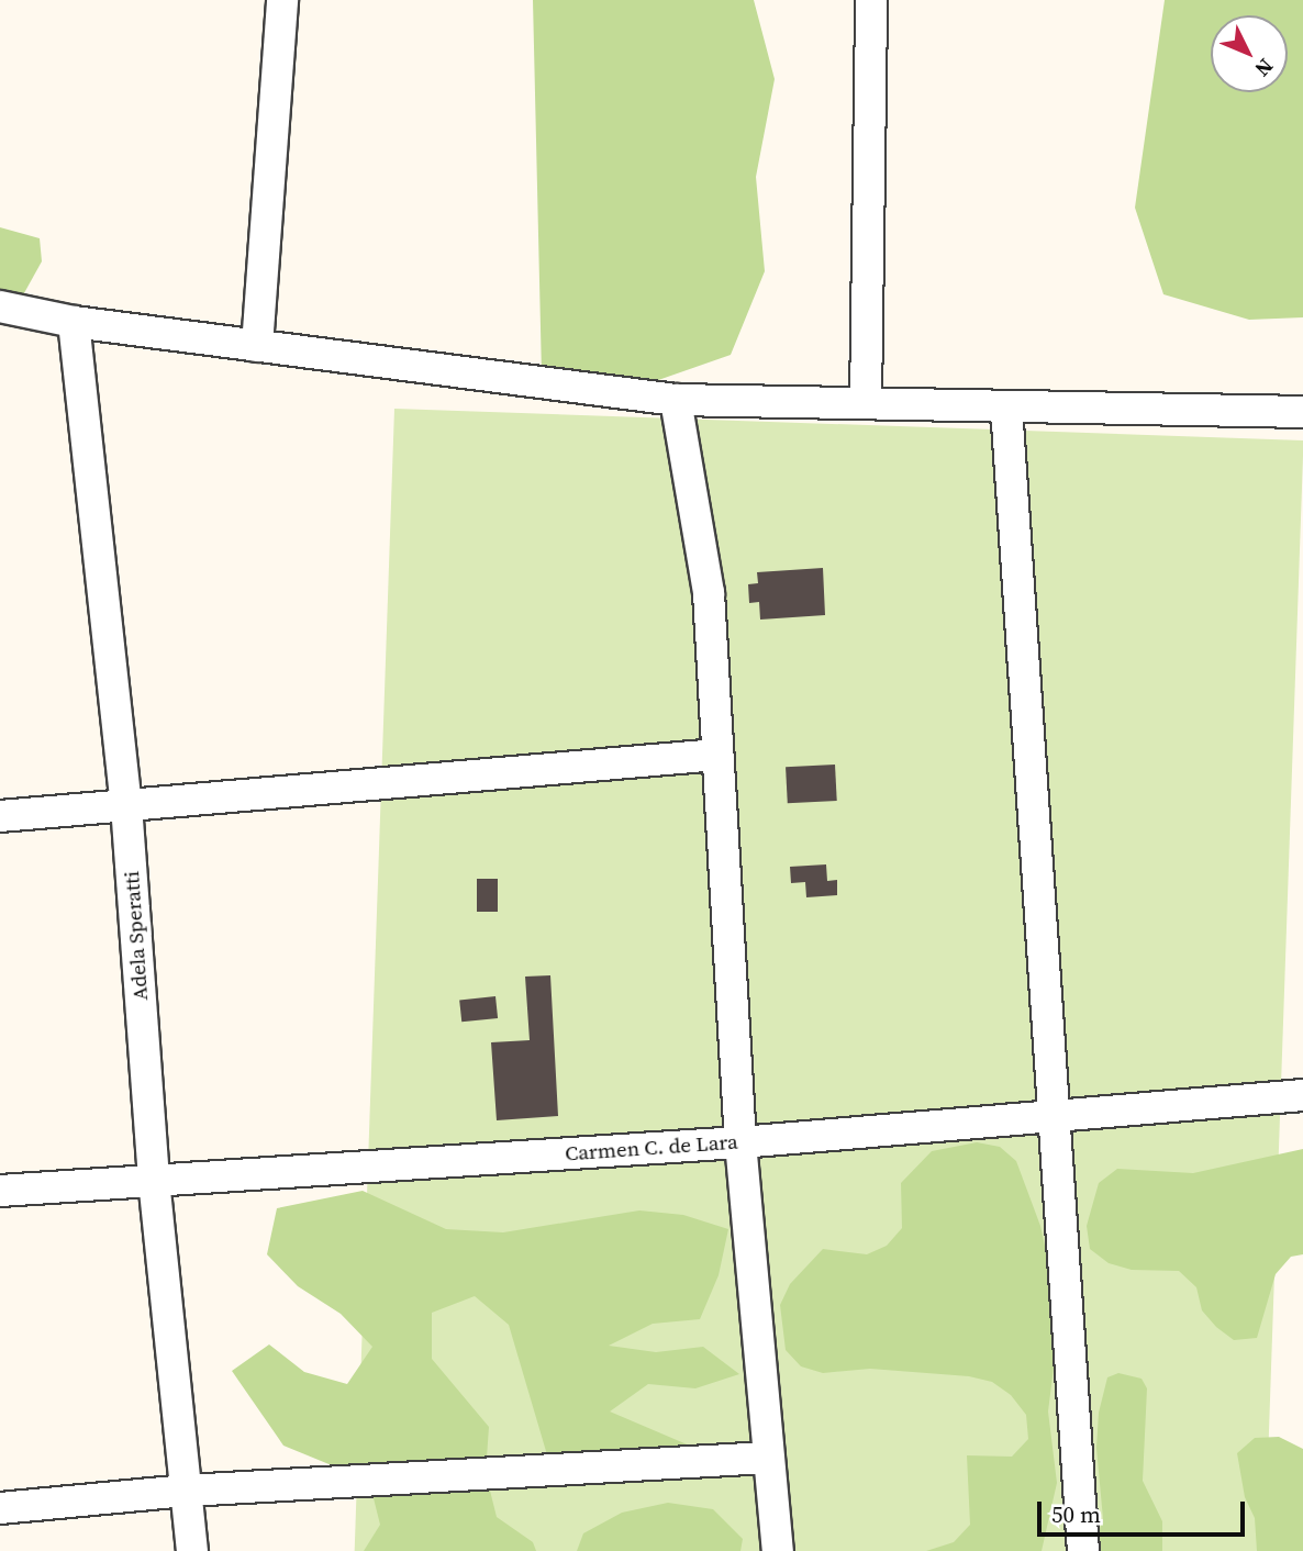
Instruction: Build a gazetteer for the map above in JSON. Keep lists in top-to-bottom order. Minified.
{"streets":{"lane":["Adela Speratti","Carmen C. de Lara"]},"crossings":[["Adela Speratti","Carmen C. de Lara"]],"scale_bar":"50 m","north":"bottom right"}
